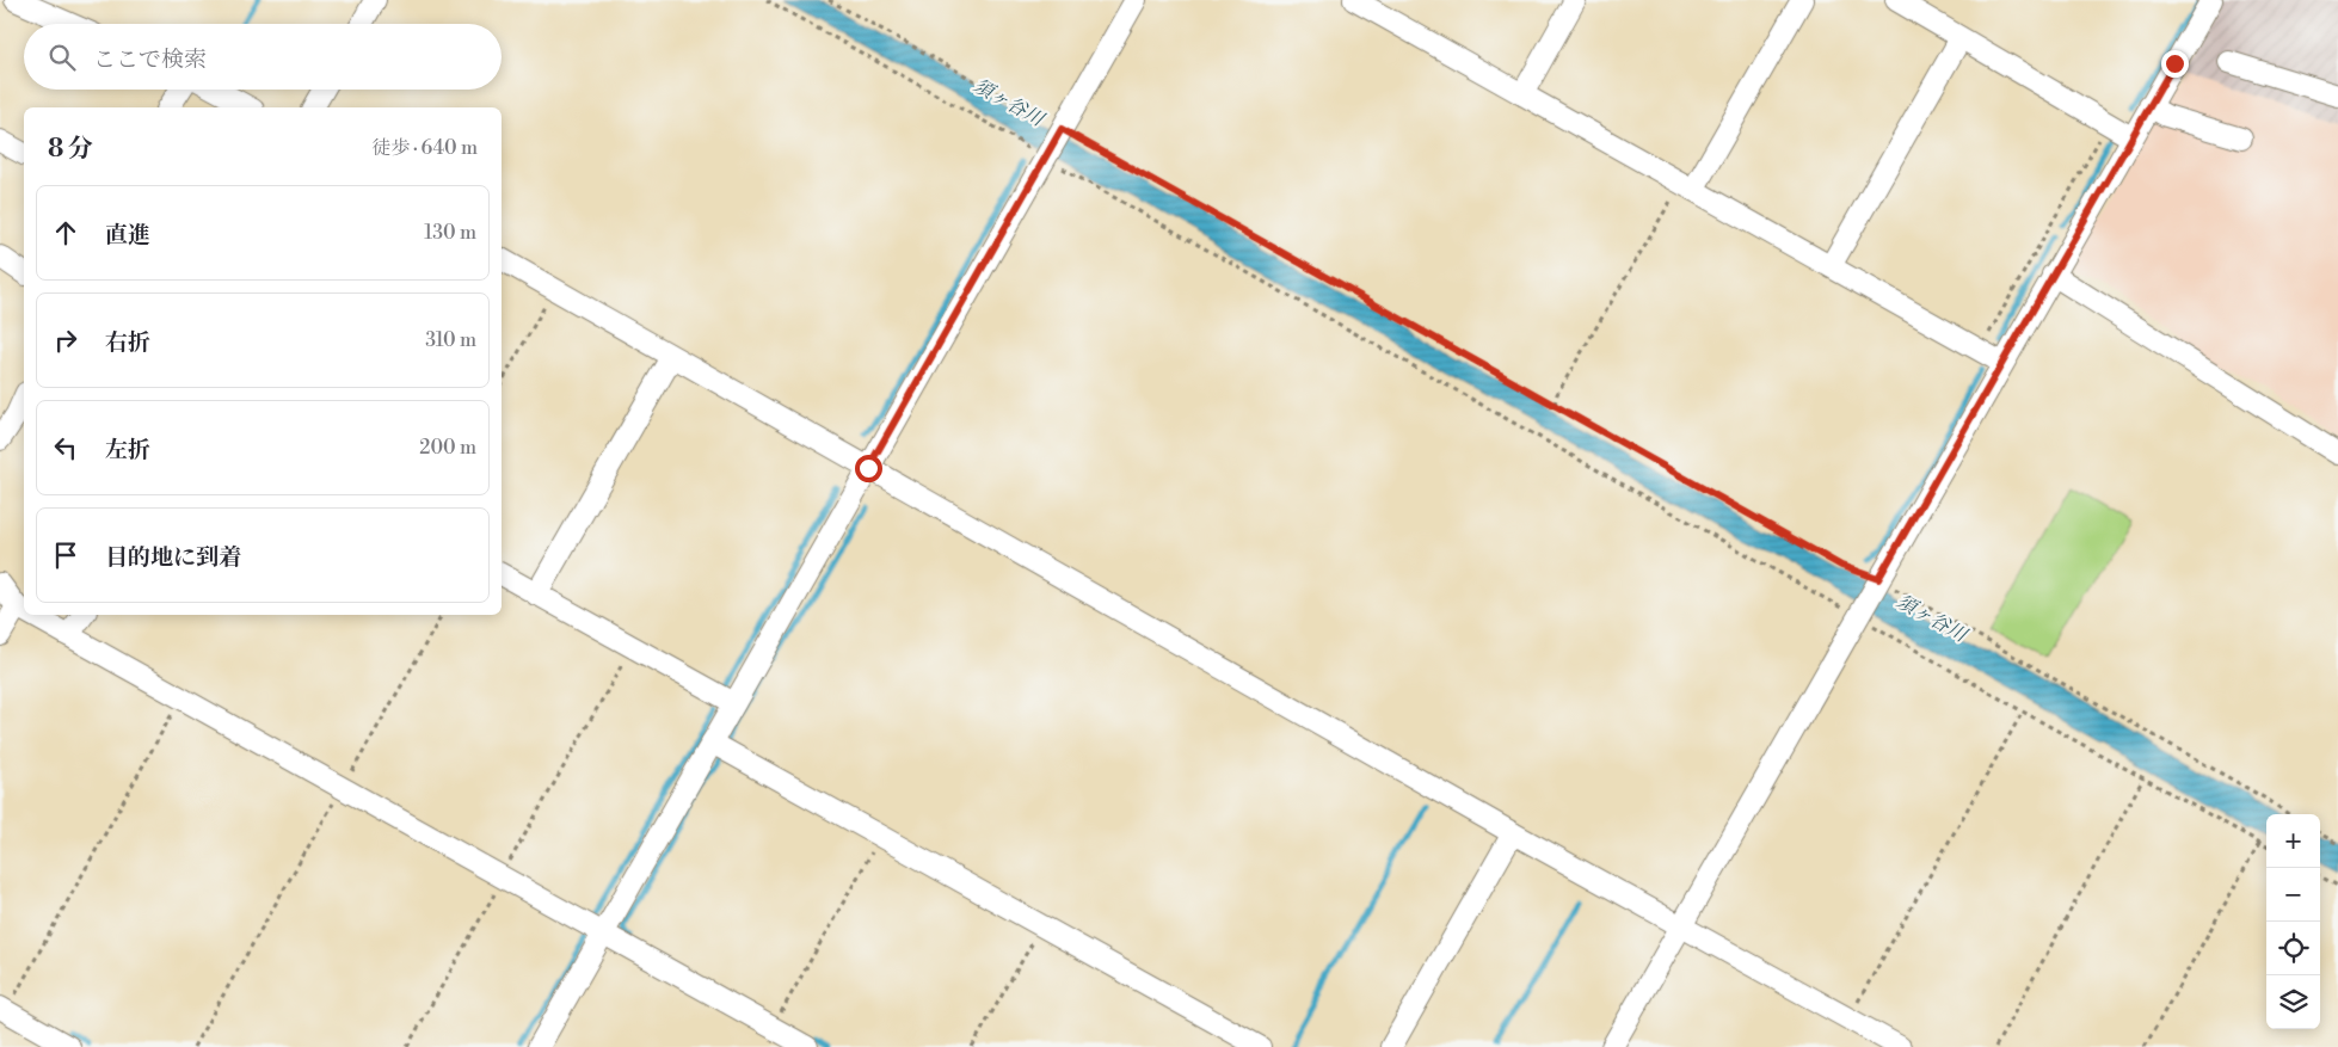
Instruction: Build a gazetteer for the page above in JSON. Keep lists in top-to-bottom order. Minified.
{"water":["須ヶ谷川"],"page":{"search":"ここで検索","heading":["8 分","徒歩 · 640 m"],"list":[["直進","130 m"],["右折","310 m"],["左折","200 m"],"目的地に到着"],"map_buttons":["+","−"]}}
